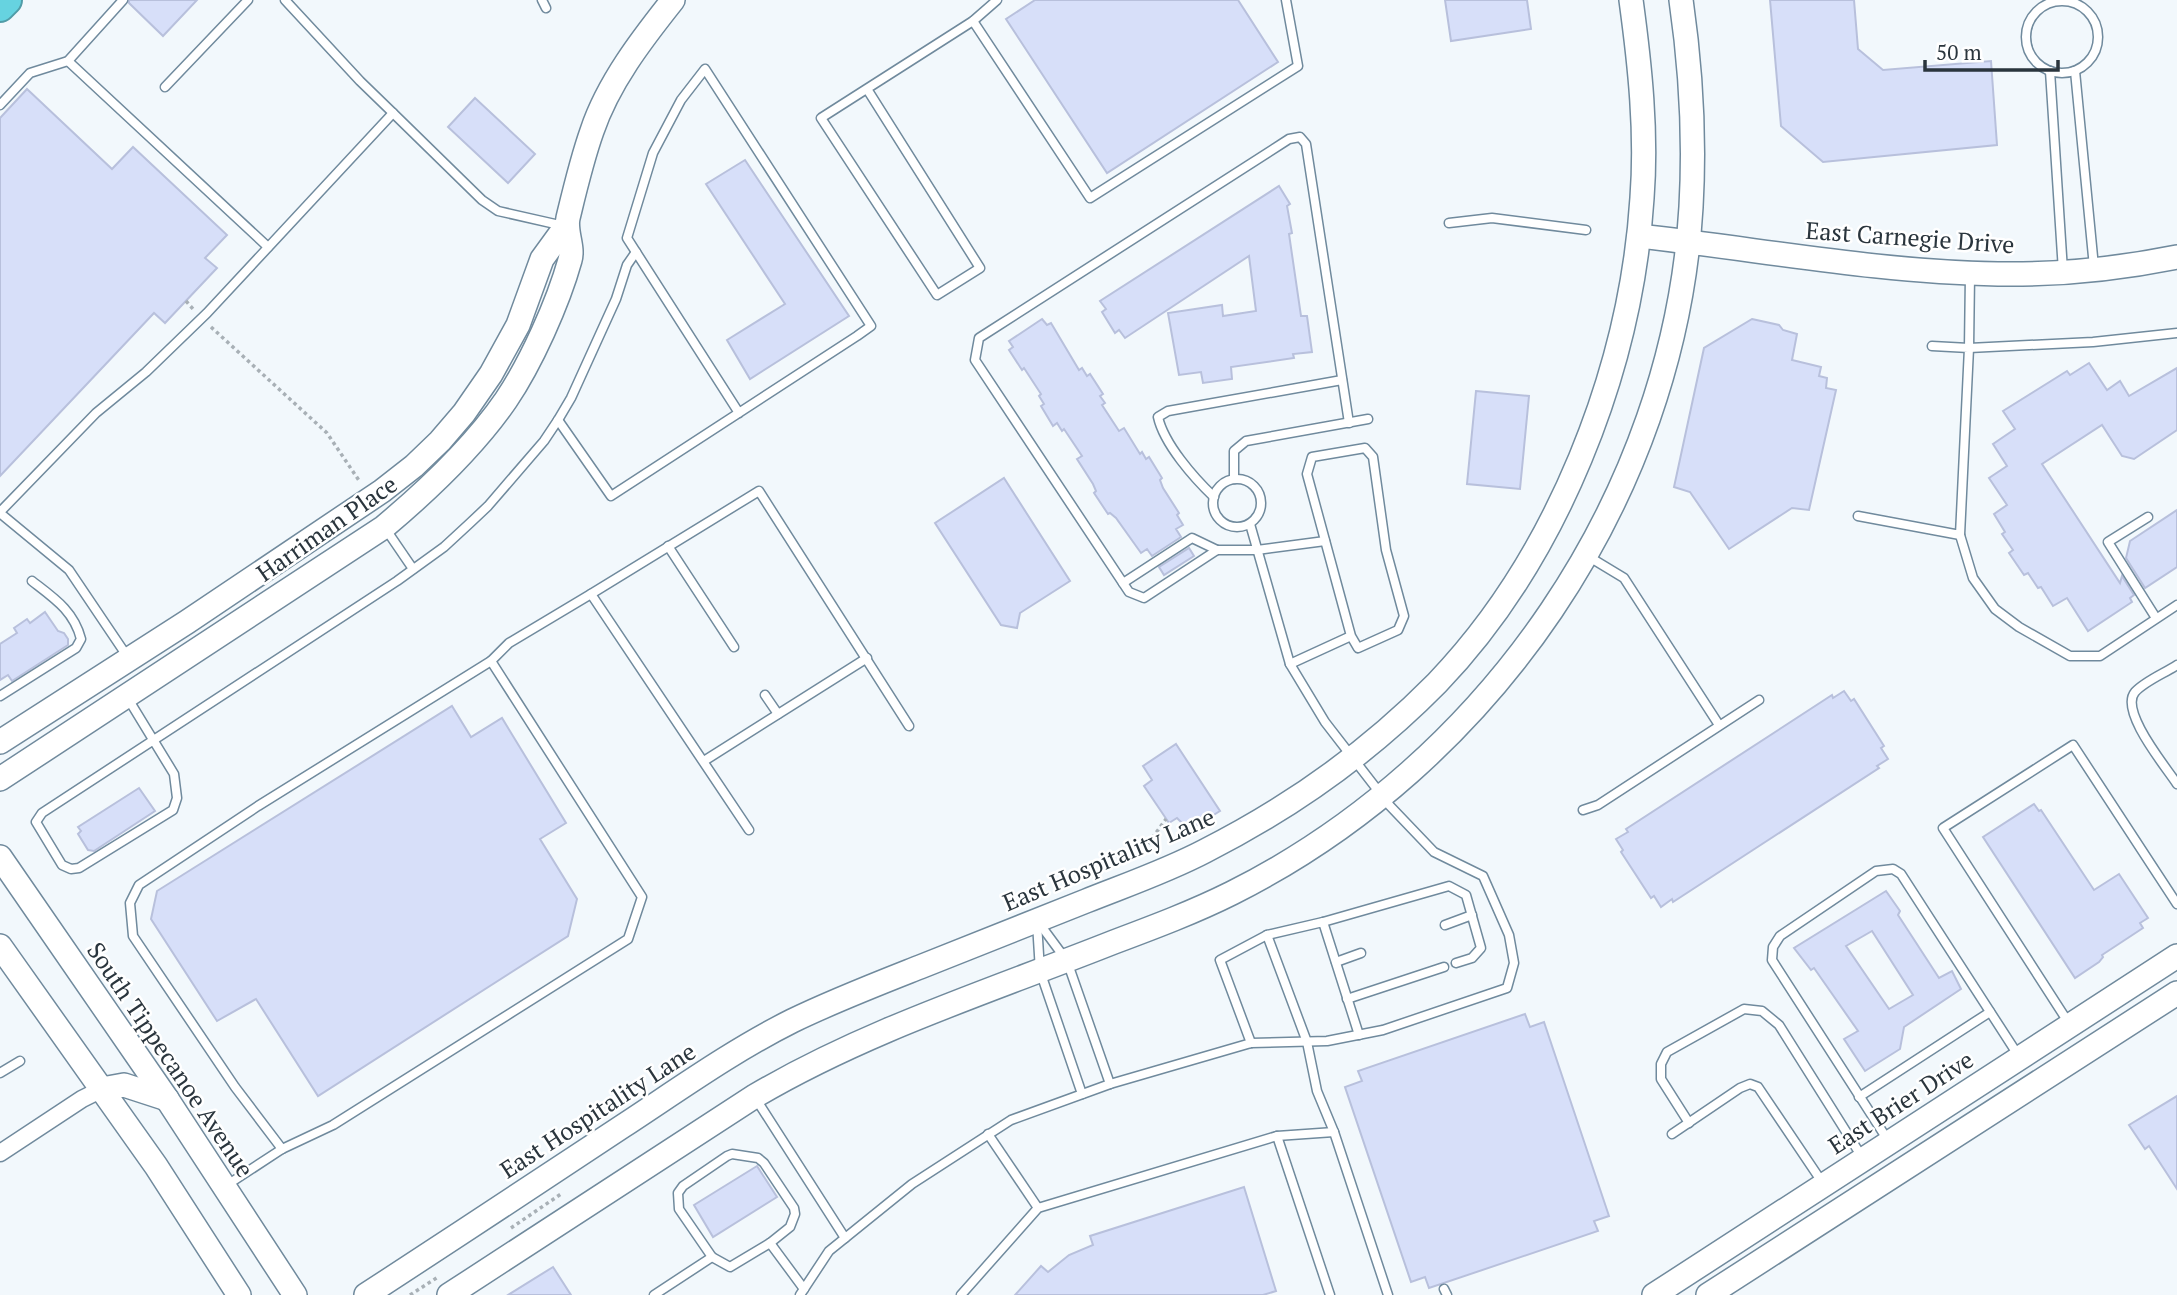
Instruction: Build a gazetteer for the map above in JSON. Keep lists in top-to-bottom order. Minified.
{"streets":{"main road":["East Carnegie Drive","Harriman Place","East Hospitality Lane","South Tippecanoe Avenue","East Brier Drive"]},"crossings":[["East Carnegie Drive","East Hospitality Lane"]],"scale_bar":"50 m"}
